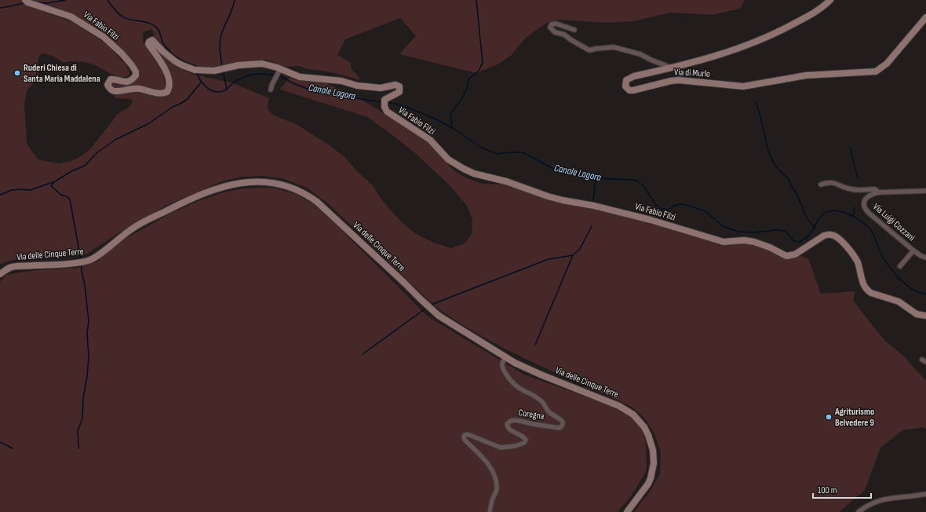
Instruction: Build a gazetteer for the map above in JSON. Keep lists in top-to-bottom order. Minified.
{"streets":{"street":["Via Fabio Filzi","Via di Murlo","Via Luigi Cozzani","Via delle Cinque Terre","Coregna"]},"crossings":[["Via delle Cinque Terre","Coregna"]],"water":["Canale Lagora"],"places":["Ruderi Chiesa di Santa Maria Maddalena","Agriturismo Belvedere 9"],"scale_bar":"100 m"}
